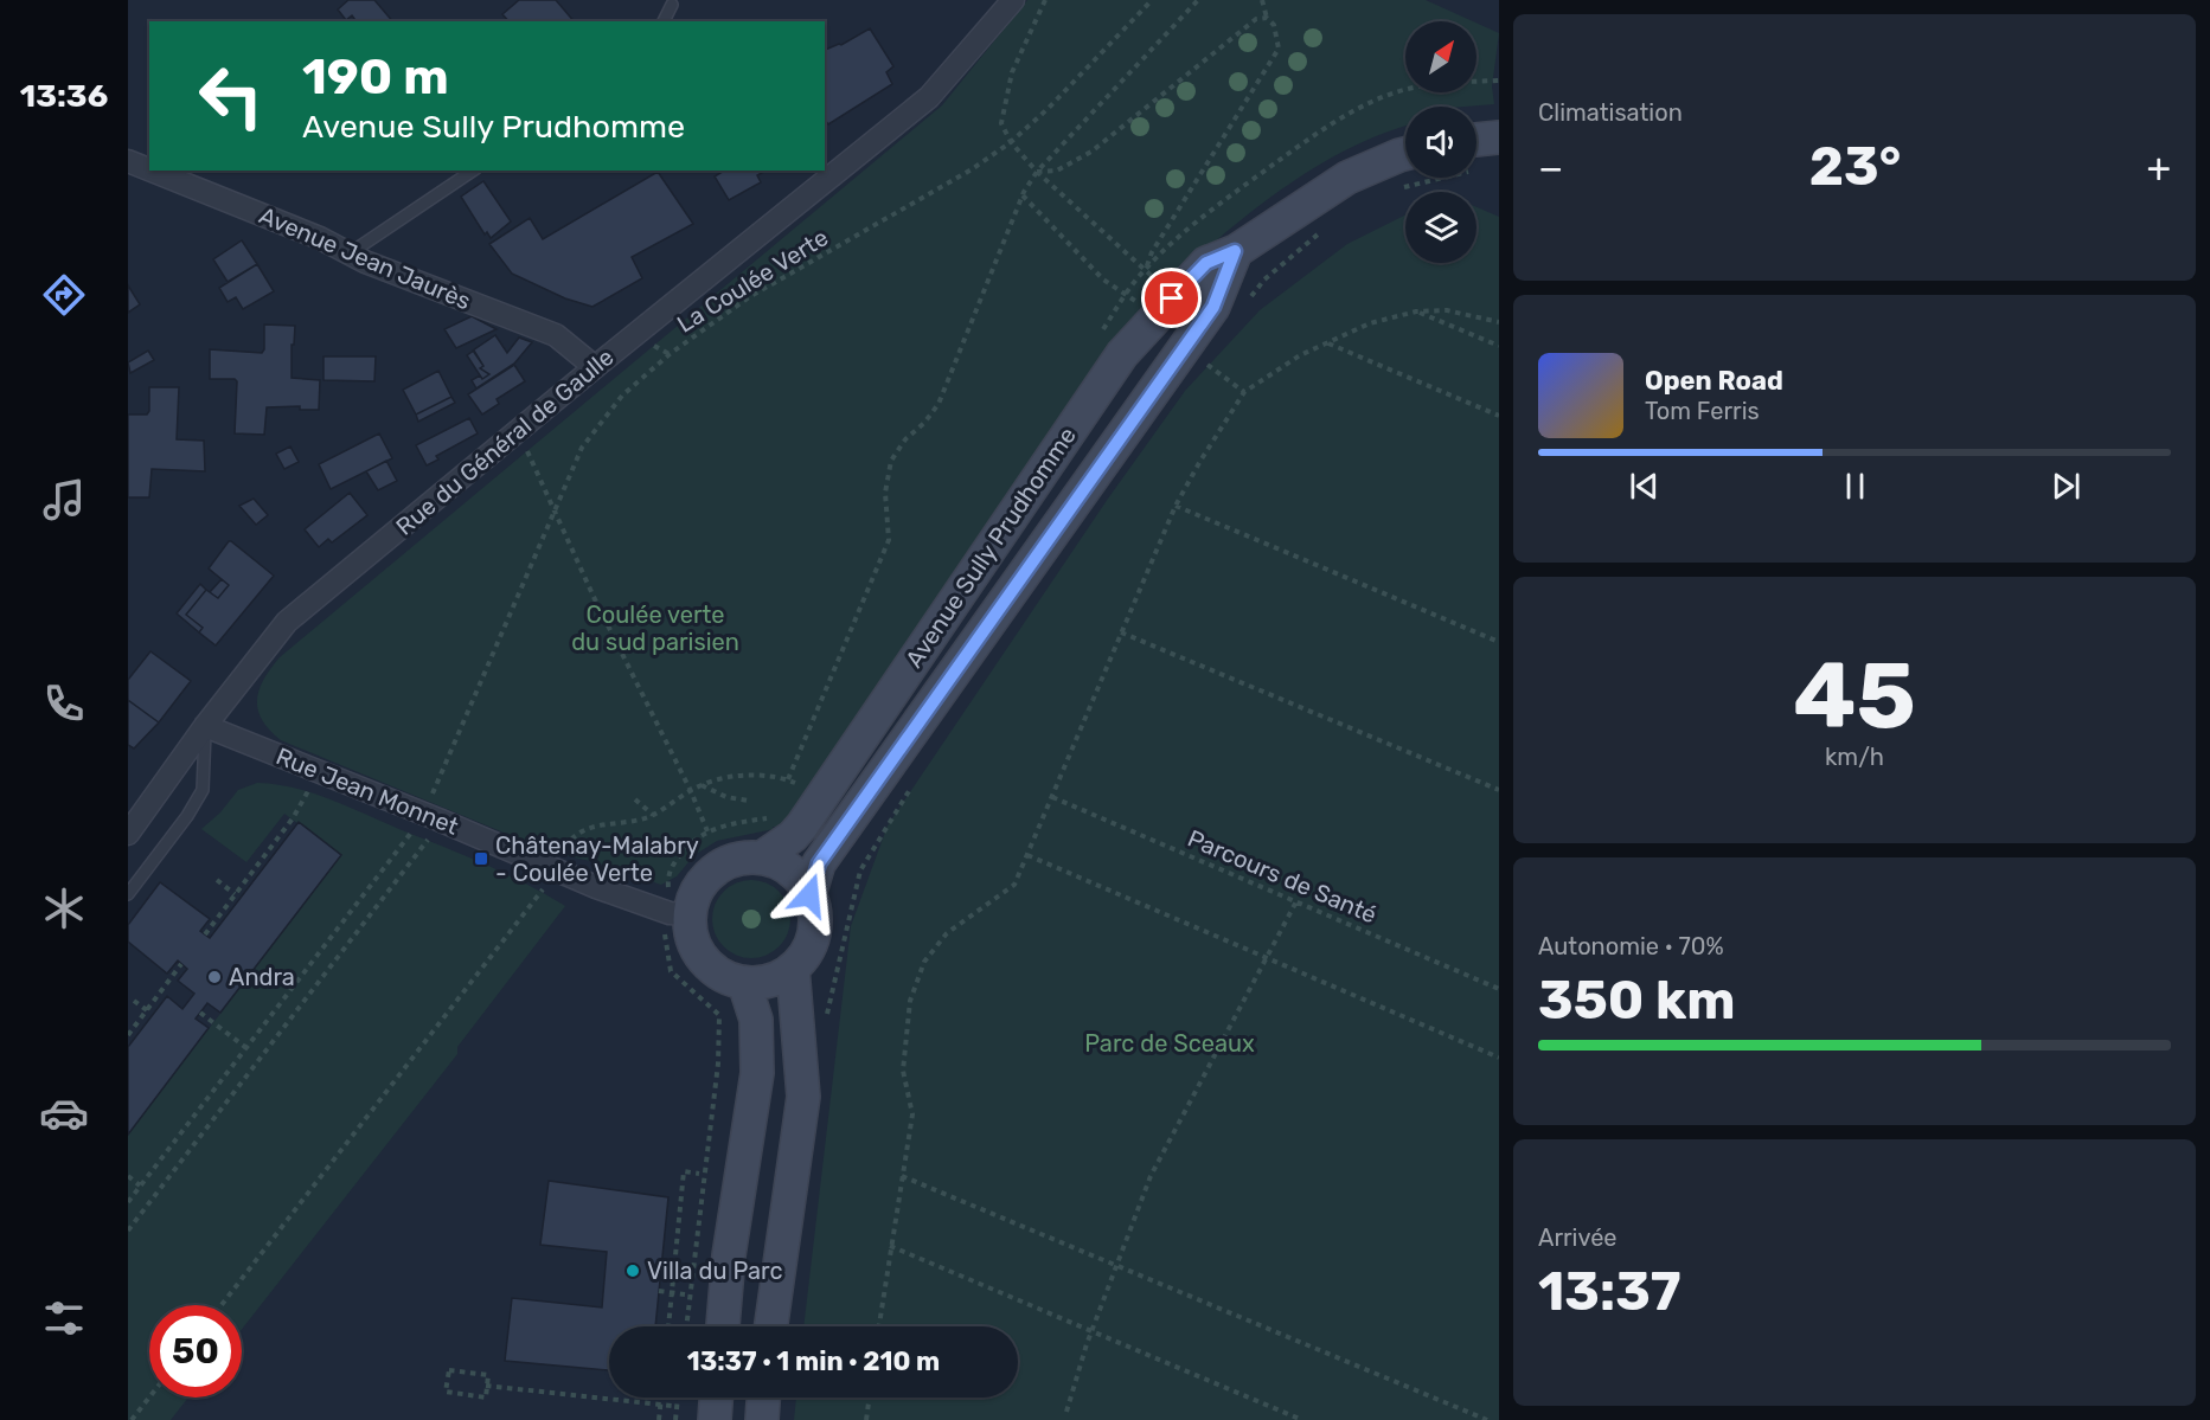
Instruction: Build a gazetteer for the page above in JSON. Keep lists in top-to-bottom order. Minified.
{"streets":{"main road":["Avenue Sully Prudhomme"],"street":["Avenue Jean Jaurès","Rue du Général de Gaulle","Rue Jean Monnet"],"path":["La Coulée Verte","Parcours de Santé"]},"crossings":[["Avenue Jean Jaurès","Rue du Général de Gaulle"],["Rue du Général de Gaulle","Rue Jean Monnet"],["Avenue Sully Prudhomme","Rue Jean Monnet"]],"parks":["Coulée verte du sud parisien","Parc de Sceaux"],"places":{"transit":["Châtenay-Malabry - Coulée Verte"],"other":["Andra","Villa du Parc"]},"north":"top right","page":{"tabs":"13:36","tile":["Climatisation",["45","km/h"],["Autonomie · 70%","350 km"],["Arrivée","13:37"]],"turn":["190 m","Avenue Sully Prudhomme"],"heat":["−","23°","+"],"song":["Open Road","Tom Ferris"],"limit":"50","trip":"13:37 · 1 min · 210 m"}}
